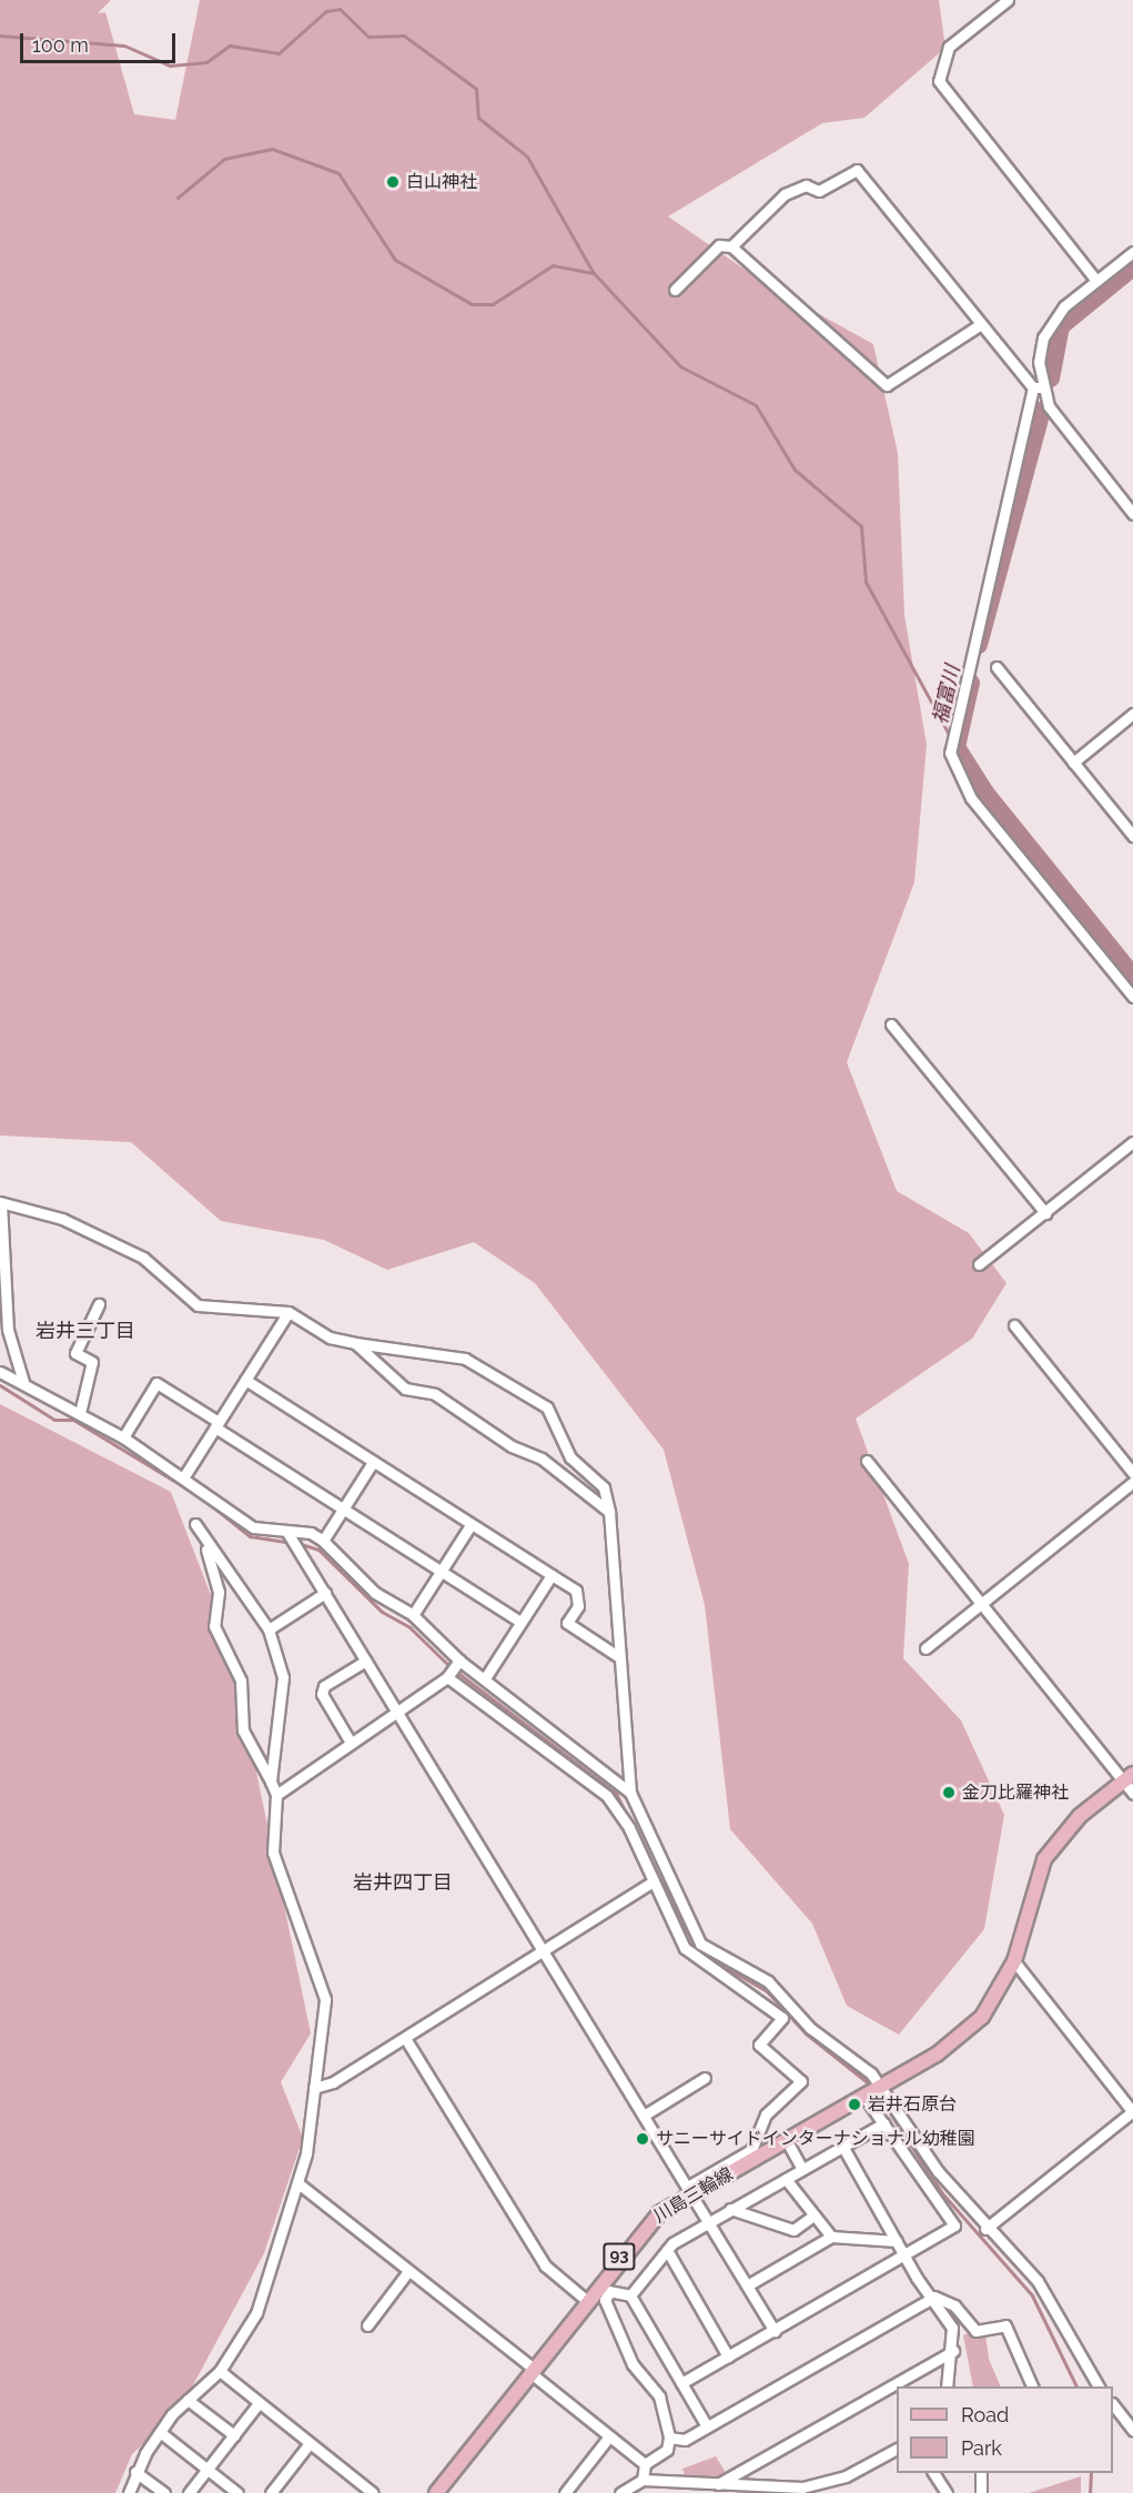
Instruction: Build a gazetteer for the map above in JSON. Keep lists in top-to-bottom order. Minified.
{"streets":{"main road":["川島三輪線","93"]},"districts":["岩井三丁目","岩井四丁目"],"water":["福富川"],"places":["白山神社","金刀比羅神社","岩井石原台","サニーサイドインターナショナル幼稚園"],"legend":["Road","Park"],"scale_bar":"100 m"}
